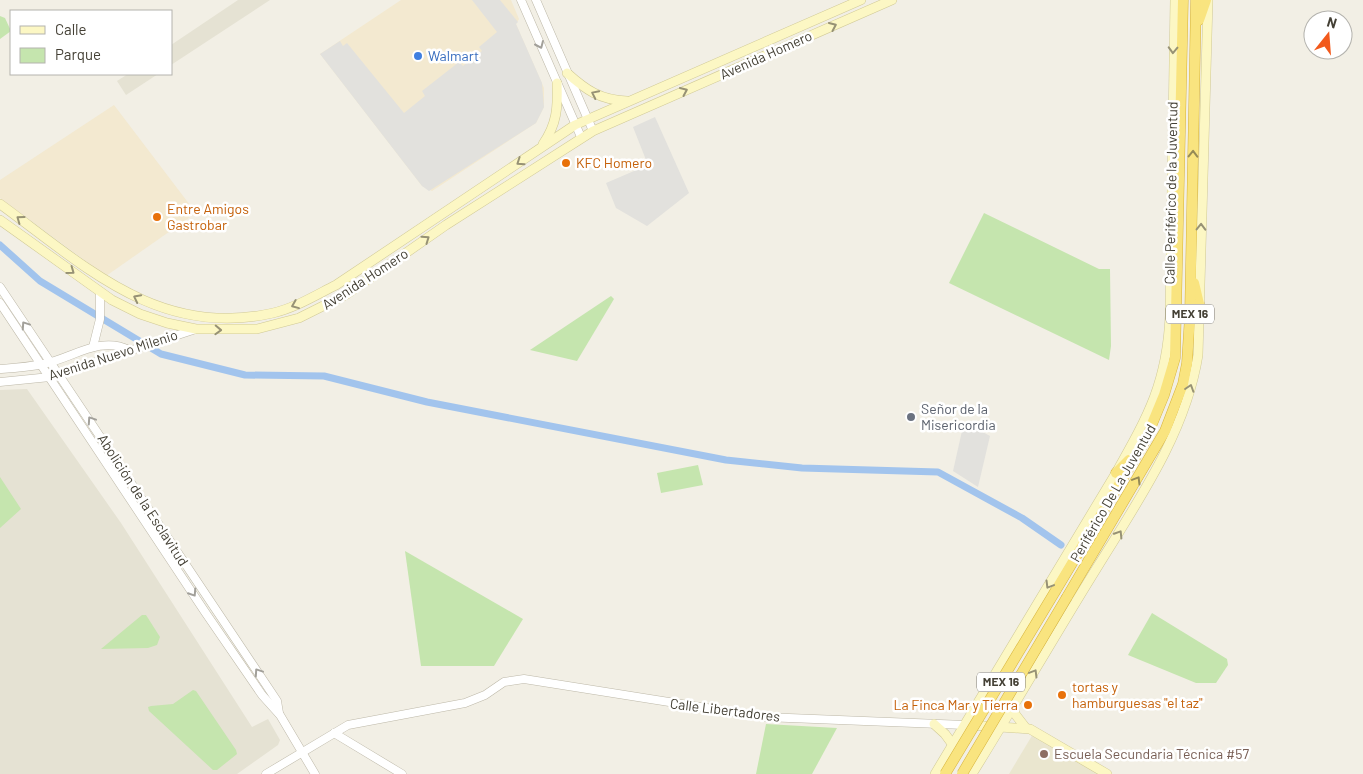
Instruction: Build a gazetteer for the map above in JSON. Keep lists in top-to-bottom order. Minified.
{"streets":{"highway":["MEX 16","Periférico De La Juventud"],"main road":["Avenida Homero","Calle Periférico de la Juventud","Calle Libertadores"],"street":["Avenida Nuevo Milenio","Abolición de la Esclavitud"]},"crossings":[["Avenida Homero","Avenida Nuevo Milenio"],["Calle Periférico de la Juventud","Periférico De La Juventud"],["Calle Periférico de la Juventud","Calle Libertadores"],["Avenida Nuevo Milenio","Abolición de la Esclavitud"],["Abolición de la Esclavitud","Calle Libertadores"]],"places":["Walmart","KFC Homero","Entre Amigos Gastrobar","Señor de la Misericordia","tortas y hamburguesas \"el taz\"","La Finca Mar y Tierra","Escuela Secundaria Técnica #57"],"legend":["Calle","Parque"],"north":"top"}
